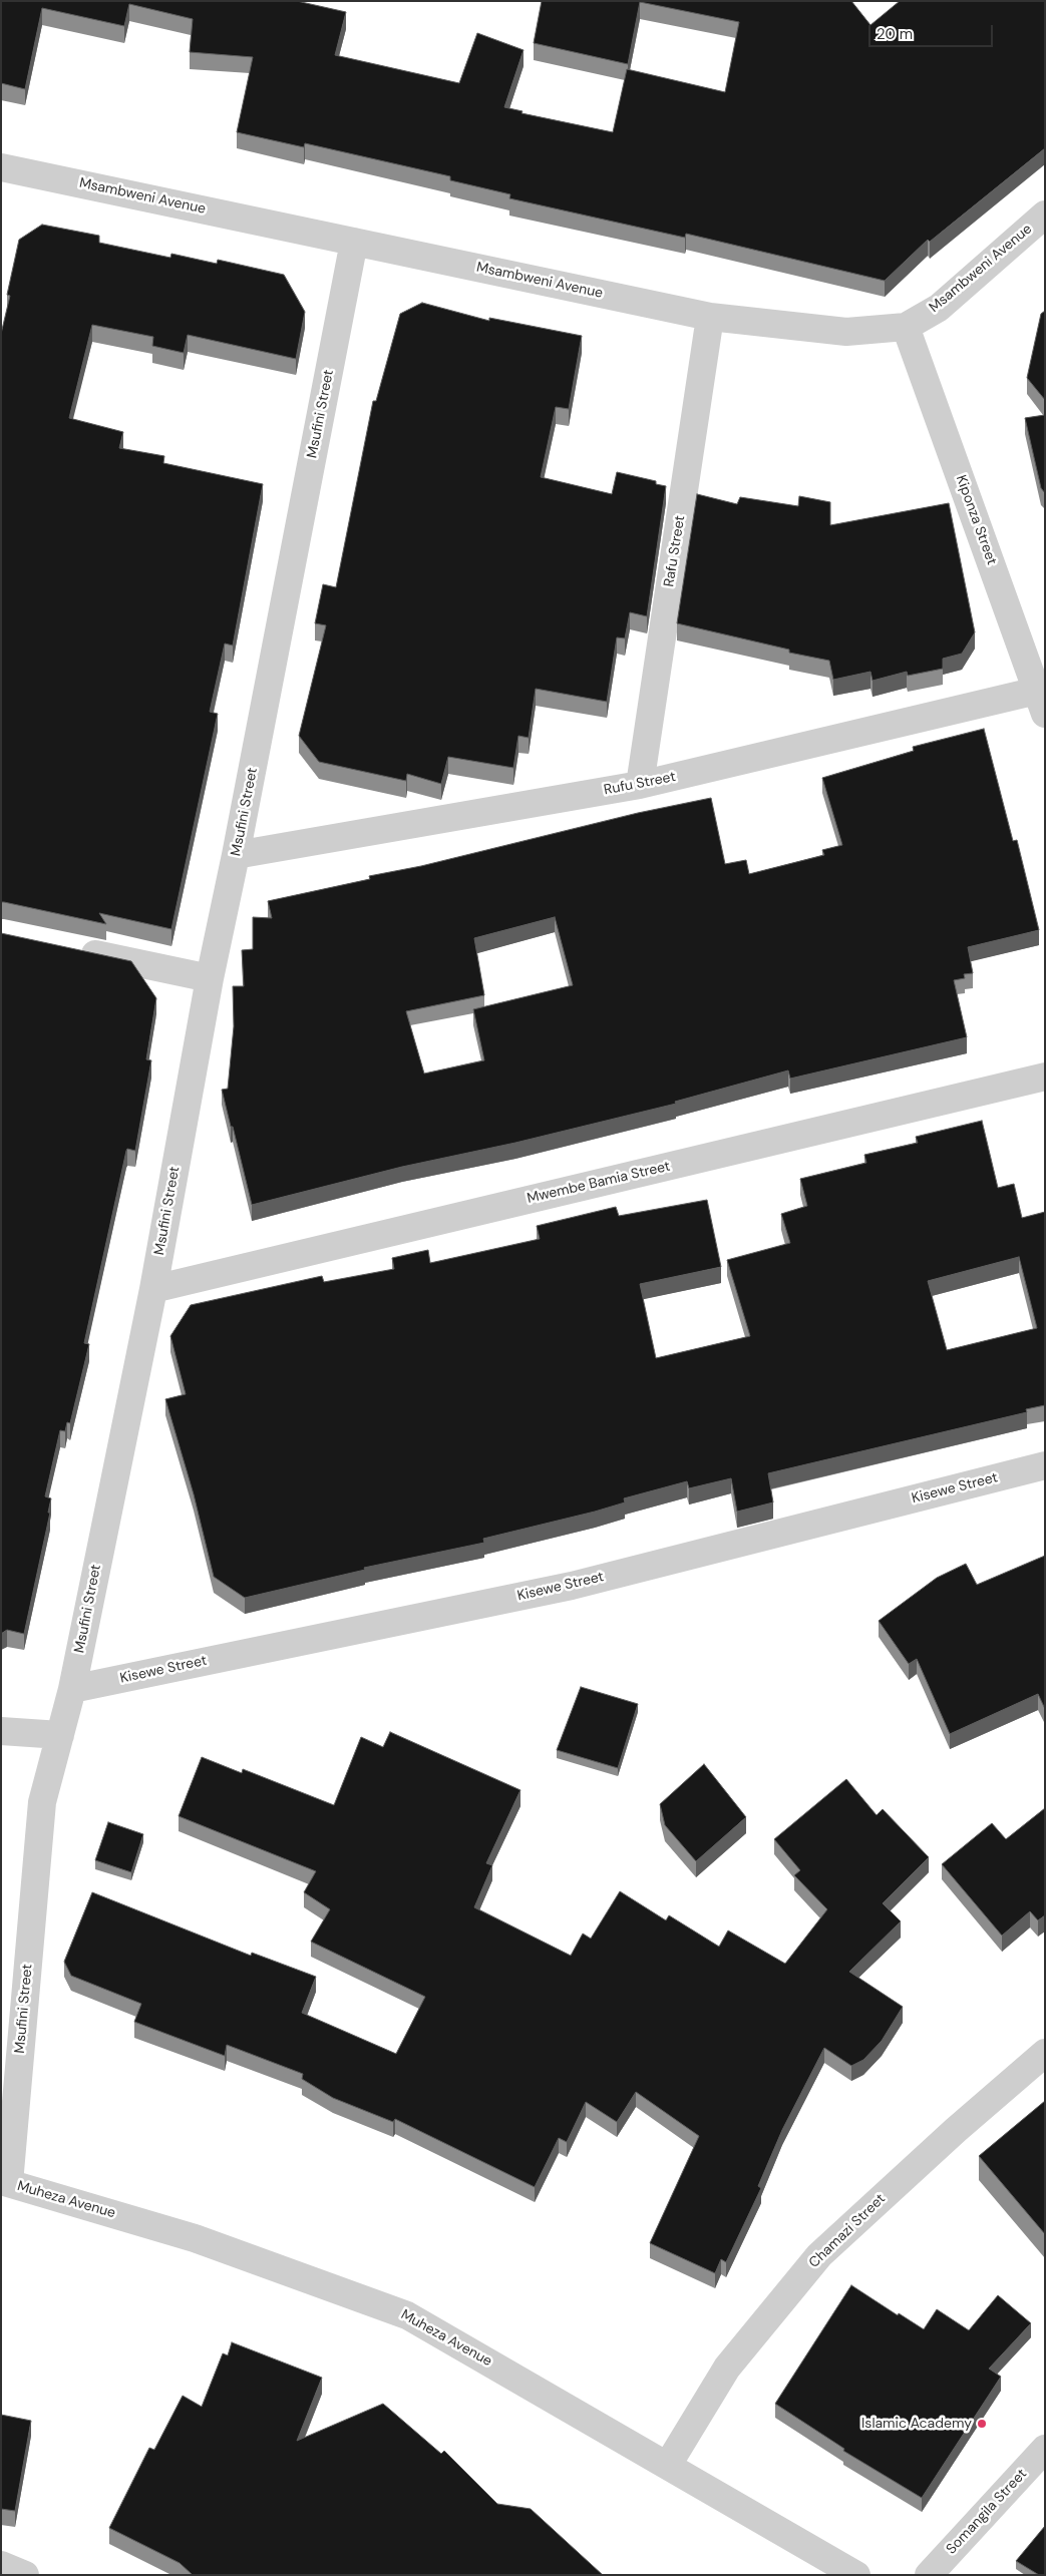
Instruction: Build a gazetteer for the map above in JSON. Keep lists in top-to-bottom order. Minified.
{"streets":{"street":["Msambweni Avenue","Msufini Street","Kiponza Street","Rafu Street","Rufu Street","Mwembe Bamia Street","Kisewe Street","Muheza Avenue","Chamazi Street","Somangila Street"]},"crossings":[["Msambweni Avenue","Msufini Street"],["Msambweni Avenue","Kiponza Street"],["Msambweni Avenue","Rafu Street"],["Msufini Street","Rufu Street"],["Msufini Street","Mwembe Bamia Street"],["Msufini Street","Kisewe Street"],["Msufini Street","Muheza Avenue"],["Kiponza Street","Rufu Street"],["Rafu Street","Rufu Street"],["Muheza Avenue","Chamazi Street"]],"places":["Islamic Academy"],"scale_bar":"20 m"}
